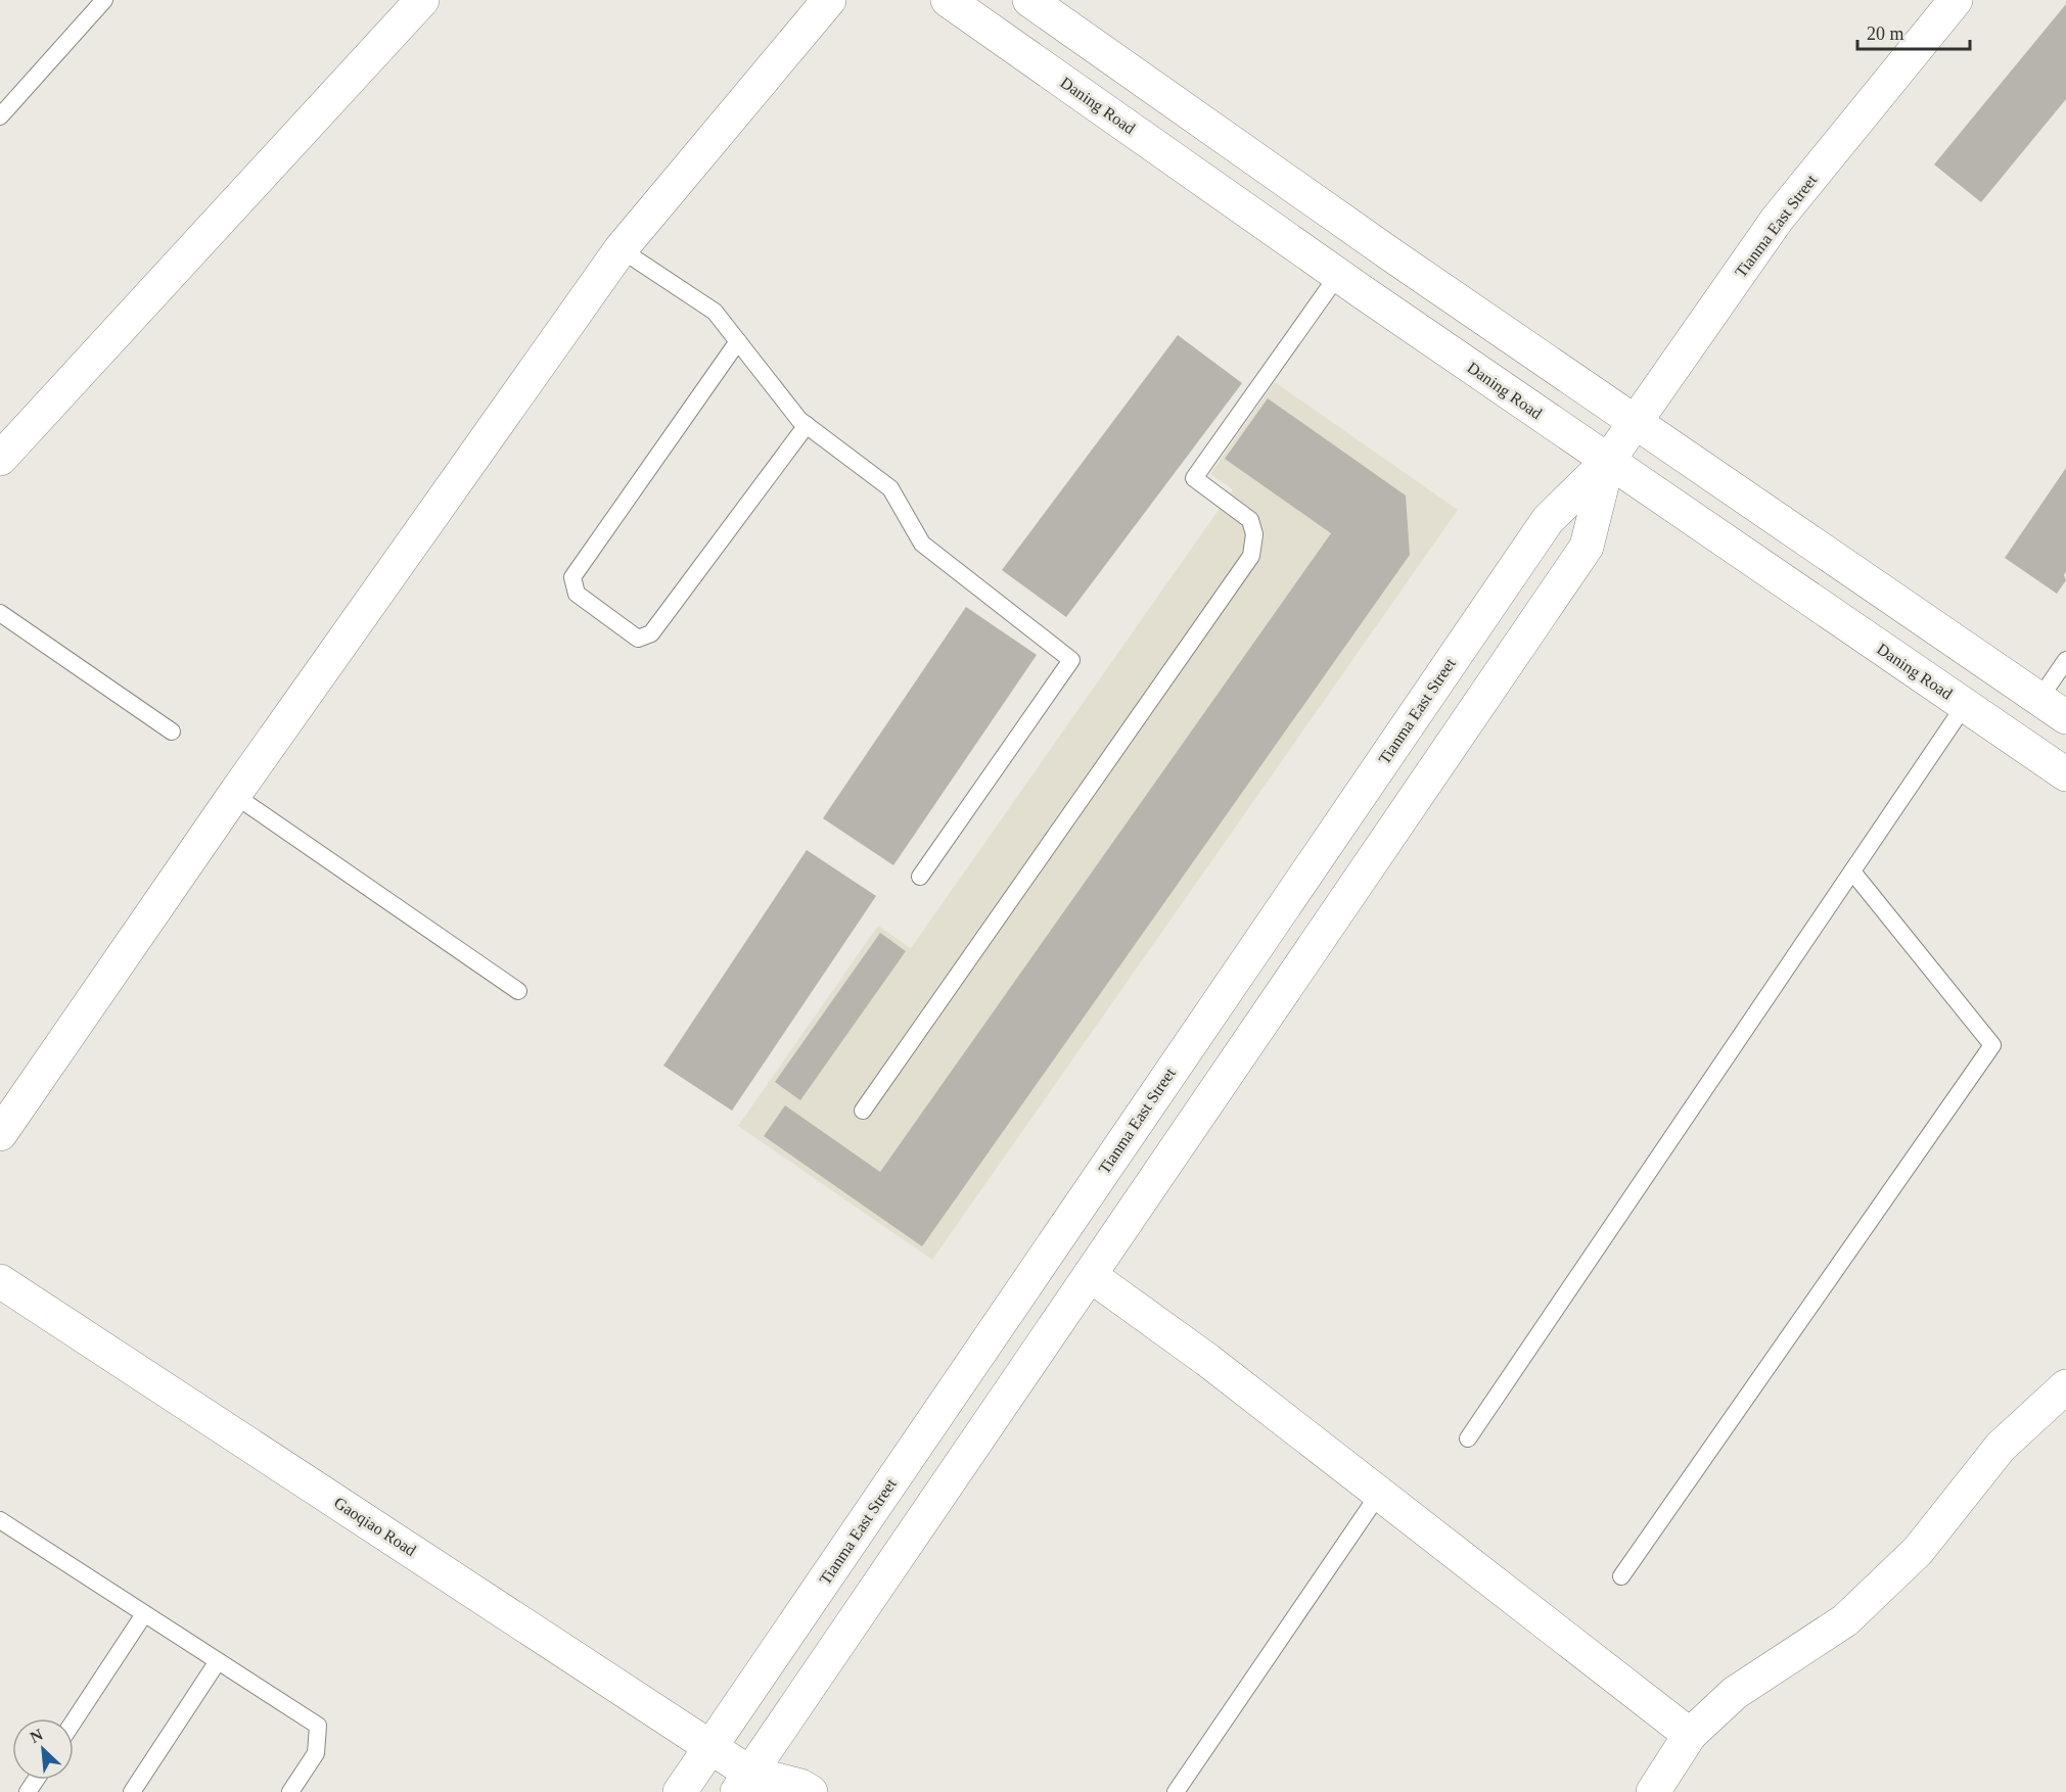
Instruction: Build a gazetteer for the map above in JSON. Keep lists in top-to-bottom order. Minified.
{"streets":{"street":["Daning Road","Tianma East Street","Gaoqiao Road"]},"crossings":[["Daning Road","Tianma East Street"],["Tianma East Street","Gaoqiao Road"]],"scale_bar":"20 m","north":"top left"}
